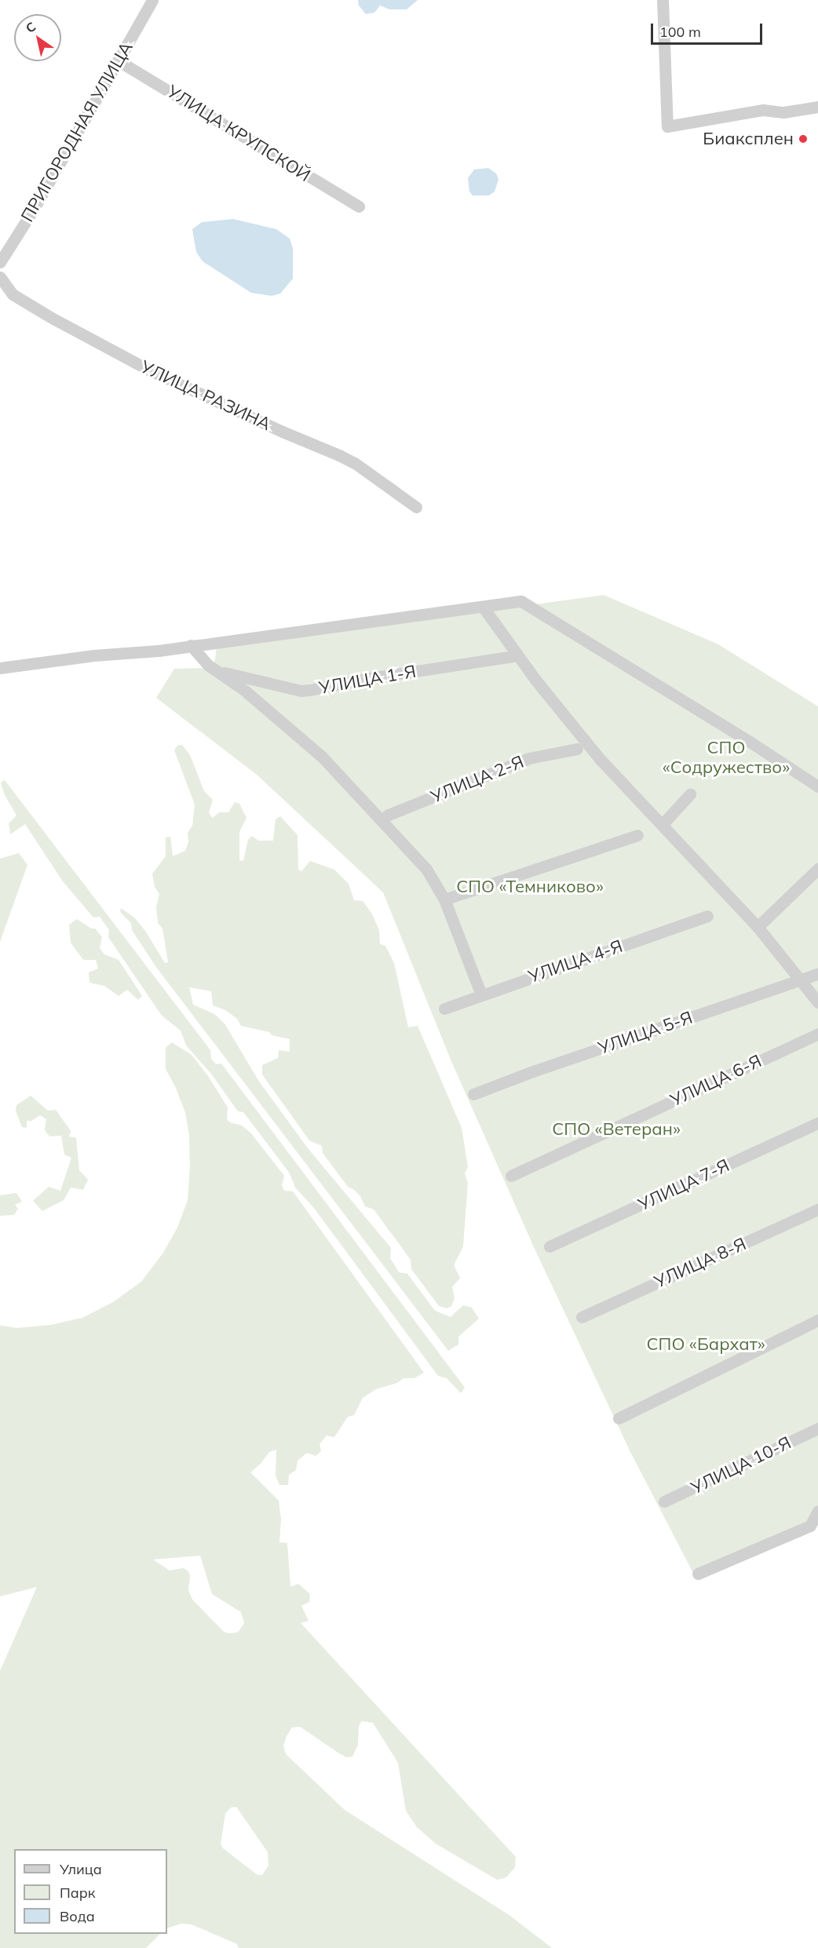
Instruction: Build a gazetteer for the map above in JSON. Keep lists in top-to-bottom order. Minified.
{"streets":{"street":["ПРИГОРОДНАЯ УЛИЦА","УЛИЦА КРУПСКОЙ","УЛИЦА РАЗИНА","УЛИЦА 1-Я","УЛИЦА 2-Я","УЛИЦА 4-Я","УЛИЦА 5-Я","УЛИЦА 6-Я","УЛИЦА 7-Я","УЛИЦА 8-Я","УЛИЦА 10-Я"]},"crossings":[["ПРИГОРОДНАЯ УЛИЦА","УЛИЦА КРУПСКОЙ"]],"parks":["СПО «Содружество»","СПО «Темниково»","СПО «Ветеран»","СПО «Бархат»"],"places":["Биаксплен"],"legend":["Улица","Парк","Вода"],"scale_bar":"100 m","north":"top left"}
